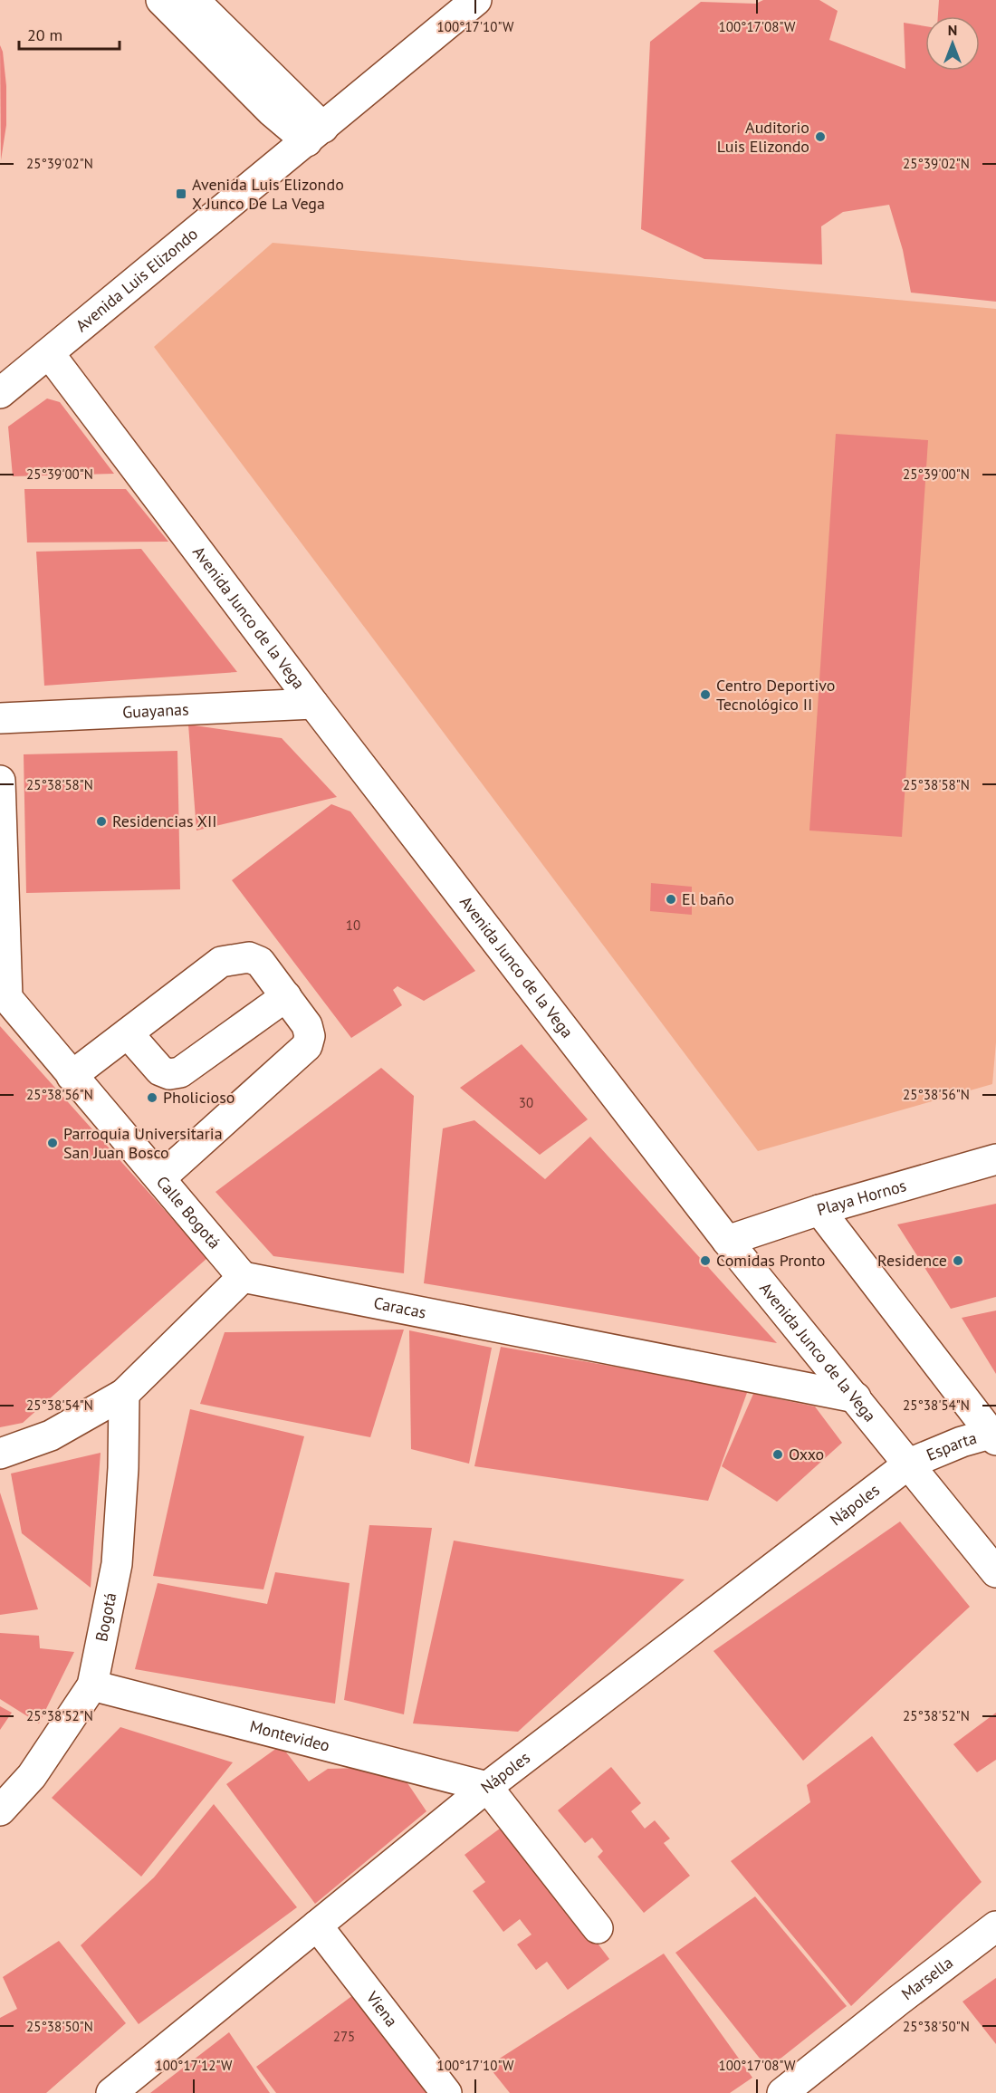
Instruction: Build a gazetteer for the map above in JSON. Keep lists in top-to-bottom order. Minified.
{"streets":{"street":["Avenida Luis Elizondo","Avenida Junco de la Vega","Guayanas","Playa Hornos","Calle Bogotá","Caracas","Esparta","Nápoles","Bogotá","Montevideo","Marsella","Viena"]},"crossings":[["Avenida Luis Elizondo","Avenida Junco de la Vega"],["Avenida Junco de la Vega","Guayanas"],["Avenida Junco de la Vega","Playa Hornos"],["Avenida Junco de la Vega","Caracas"],["Avenida Junco de la Vega","Esparta"],["Avenida Junco de la Vega","Nápoles"],["Calle Bogotá","Caracas"],["Esparta","Nápoles"],["Nápoles","Montevideo"],["Nápoles","Viena"],["Bogotá","Montevideo"]],"places":{"other":["Auditorio Luis Elizondo","Centro Deportivo Tecnológico II","Residencias XII","El baño","Pholicioso","Parroquia Universitaria San Juan Bosco","Comidas Pronto","Residence","Oxxo"],"transit":["Avenida Luis Elizondo X Junco De La Vega"]},"house_numbers":["10","30","275"],"scale_bar":"20 m","north":"top","coordinates":["100°17'10\"W","100°17'08\"W","25°39'02\"N","25°39'00\"N","25°38'58\"N","25°38'56\"N","25°38'54\"N","25°38'52\"N","25°38'50\"N","100°17'12\"W"]}
